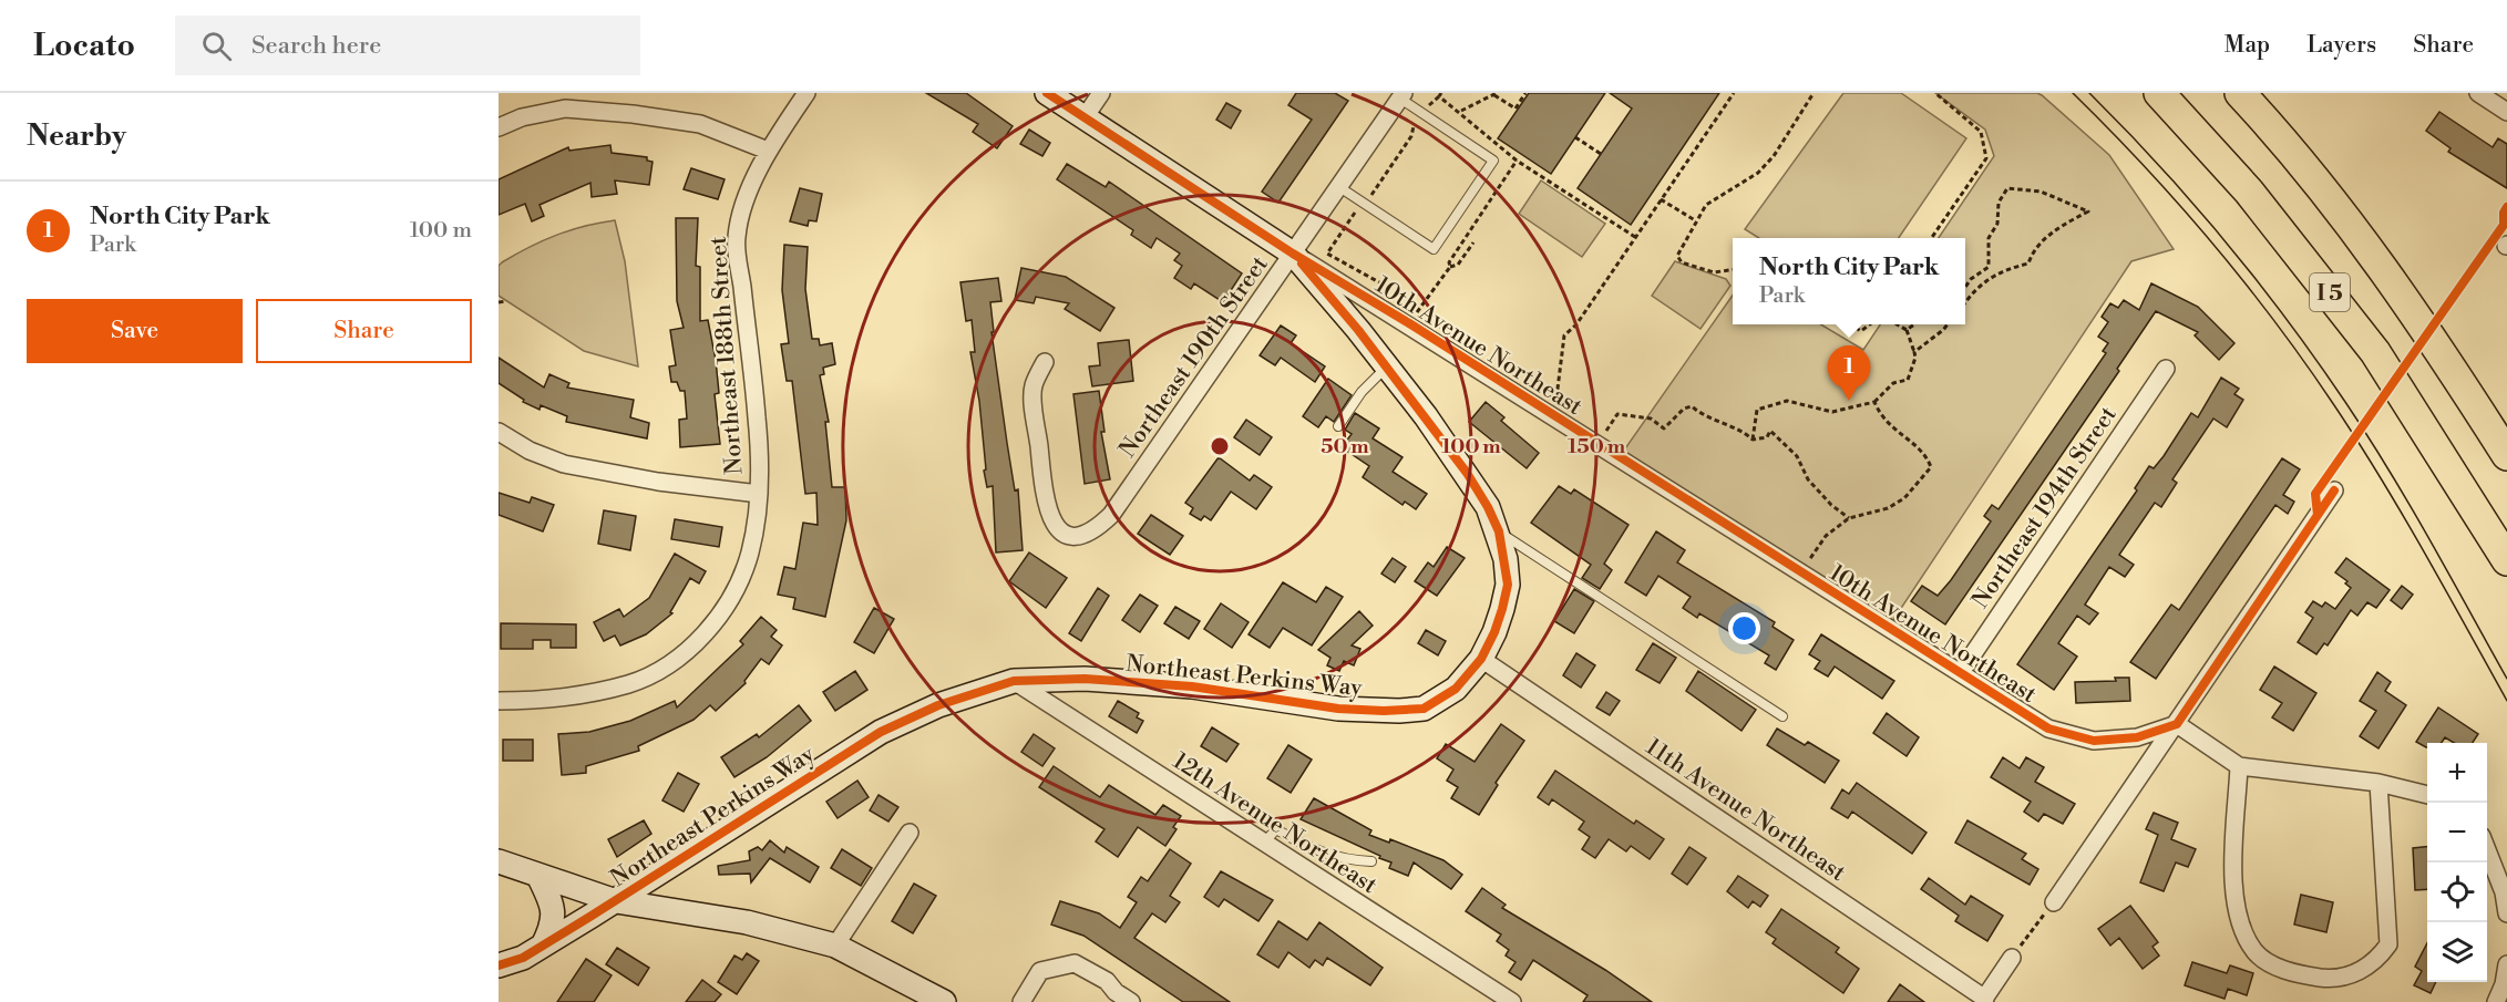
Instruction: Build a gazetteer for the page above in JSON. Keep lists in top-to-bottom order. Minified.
{"streets":{"highway":["I 5"],"main road":["10th Avenue Northeast","Northeast Perkins Way"],"street":["Northeast 188th Street","Northeast 190th Street","Northeast 194th Street","11th Avenue Northeast","12th Avenue Northeast"]},"crossings":[["10th Avenue Northeast","Northeast 190th Street"],["10th Avenue Northeast","Northeast 194th Street"],["10th Avenue Northeast","Northeast Perkins Way"],["Northeast 190th Street","Northeast Perkins Way"],["Northeast Perkins Way","11th Avenue Northeast"],["Northeast Perkins Way","12th Avenue Northeast"]],"page":{"header":"Locato","search":"Search here","nav":["Map","Layers","Share"],"heading":"Nearby","list":[{"mark":"1","name":"North City Park","note":"Park","value":"100 m"}],"popup":["North City Park","Park"],"buttons":["Save","Share"],"pins":"1","map_buttons":["+","−"]},"rings":["50 m","100 m","150 m"]}
